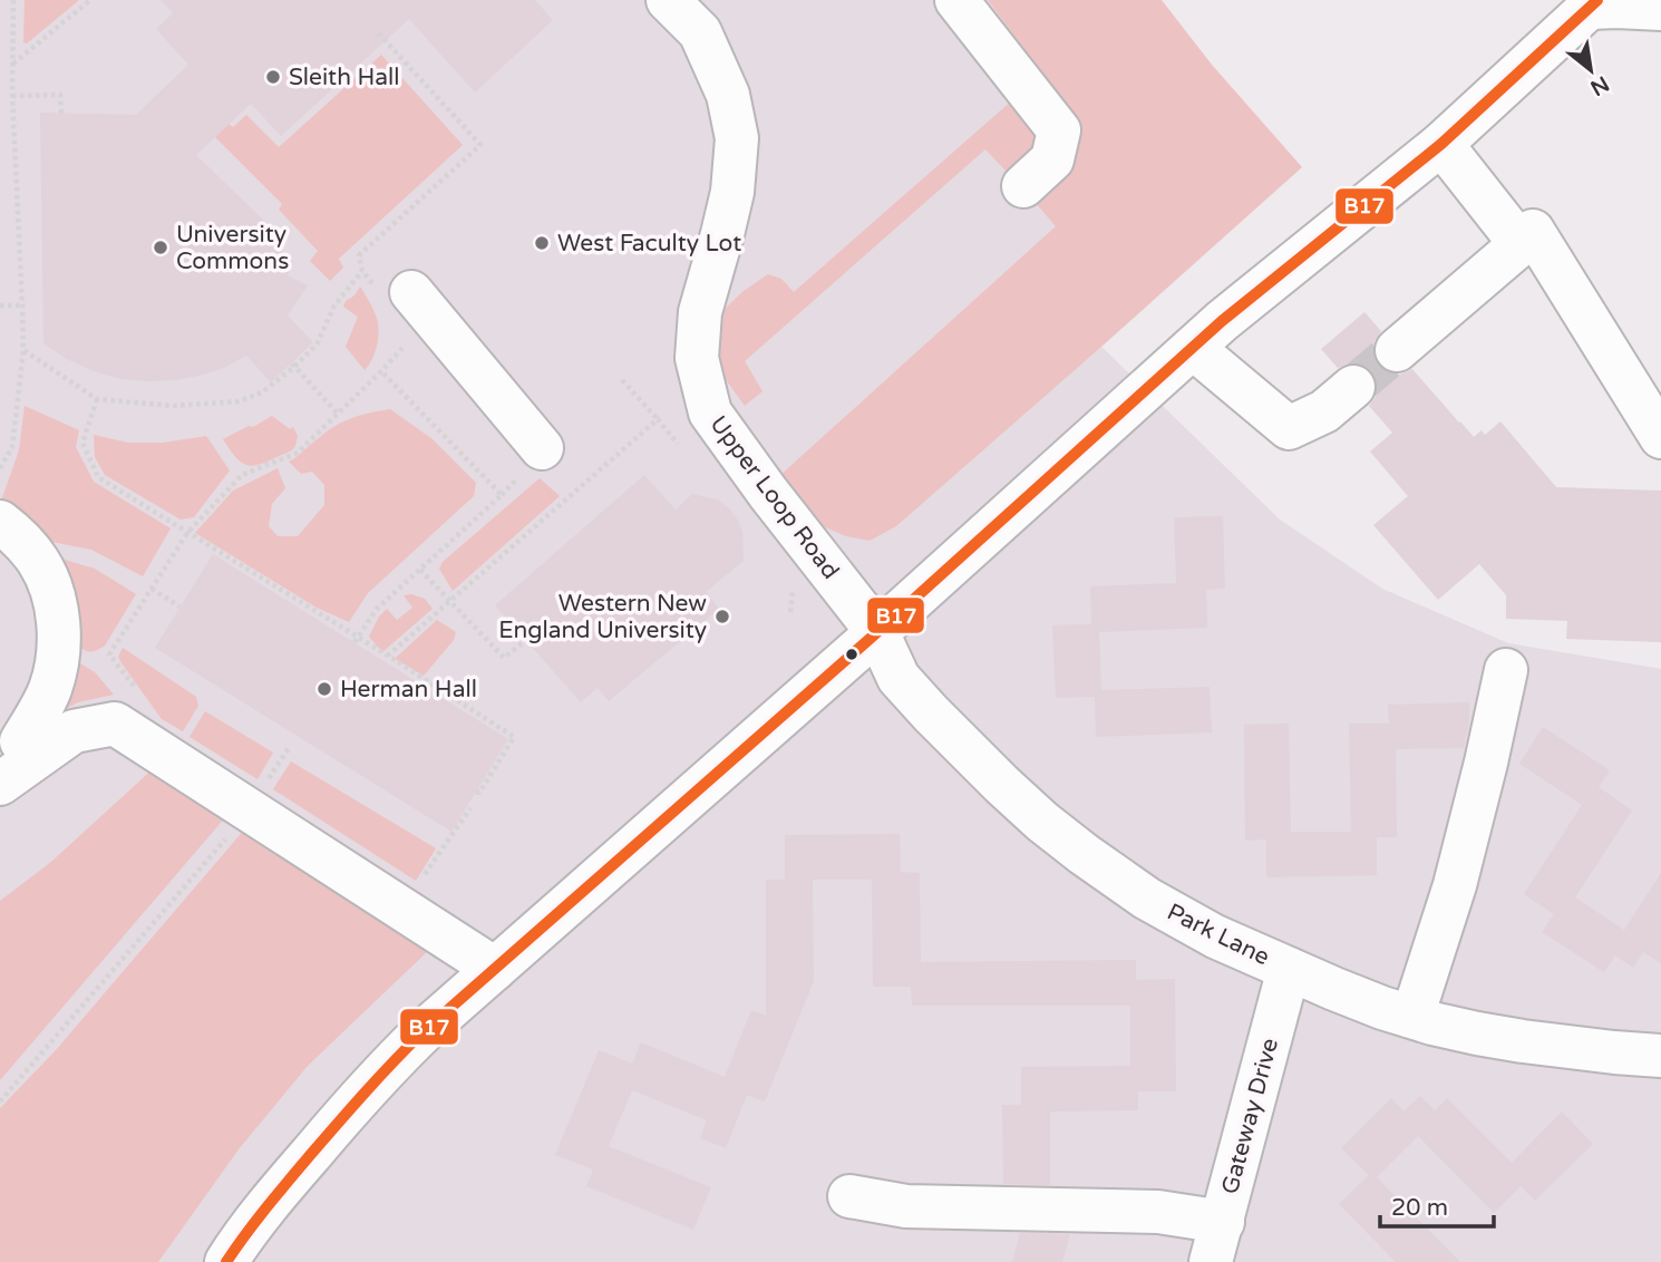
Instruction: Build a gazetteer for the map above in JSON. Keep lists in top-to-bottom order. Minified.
{"streets":{"main road":["Upper Loop Road","Park Lane","Gateway Drive"]},"crossings":[["Upper Loop Road","Park Lane"],["Park Lane","Gateway Drive"]],"places":["Sleith Hall","West Faculty Lot","University Commons","Western New England University","Herman Hall"],"lines":["transit line B17"],"scale_bar":"20 m","north":"bottom right"}
